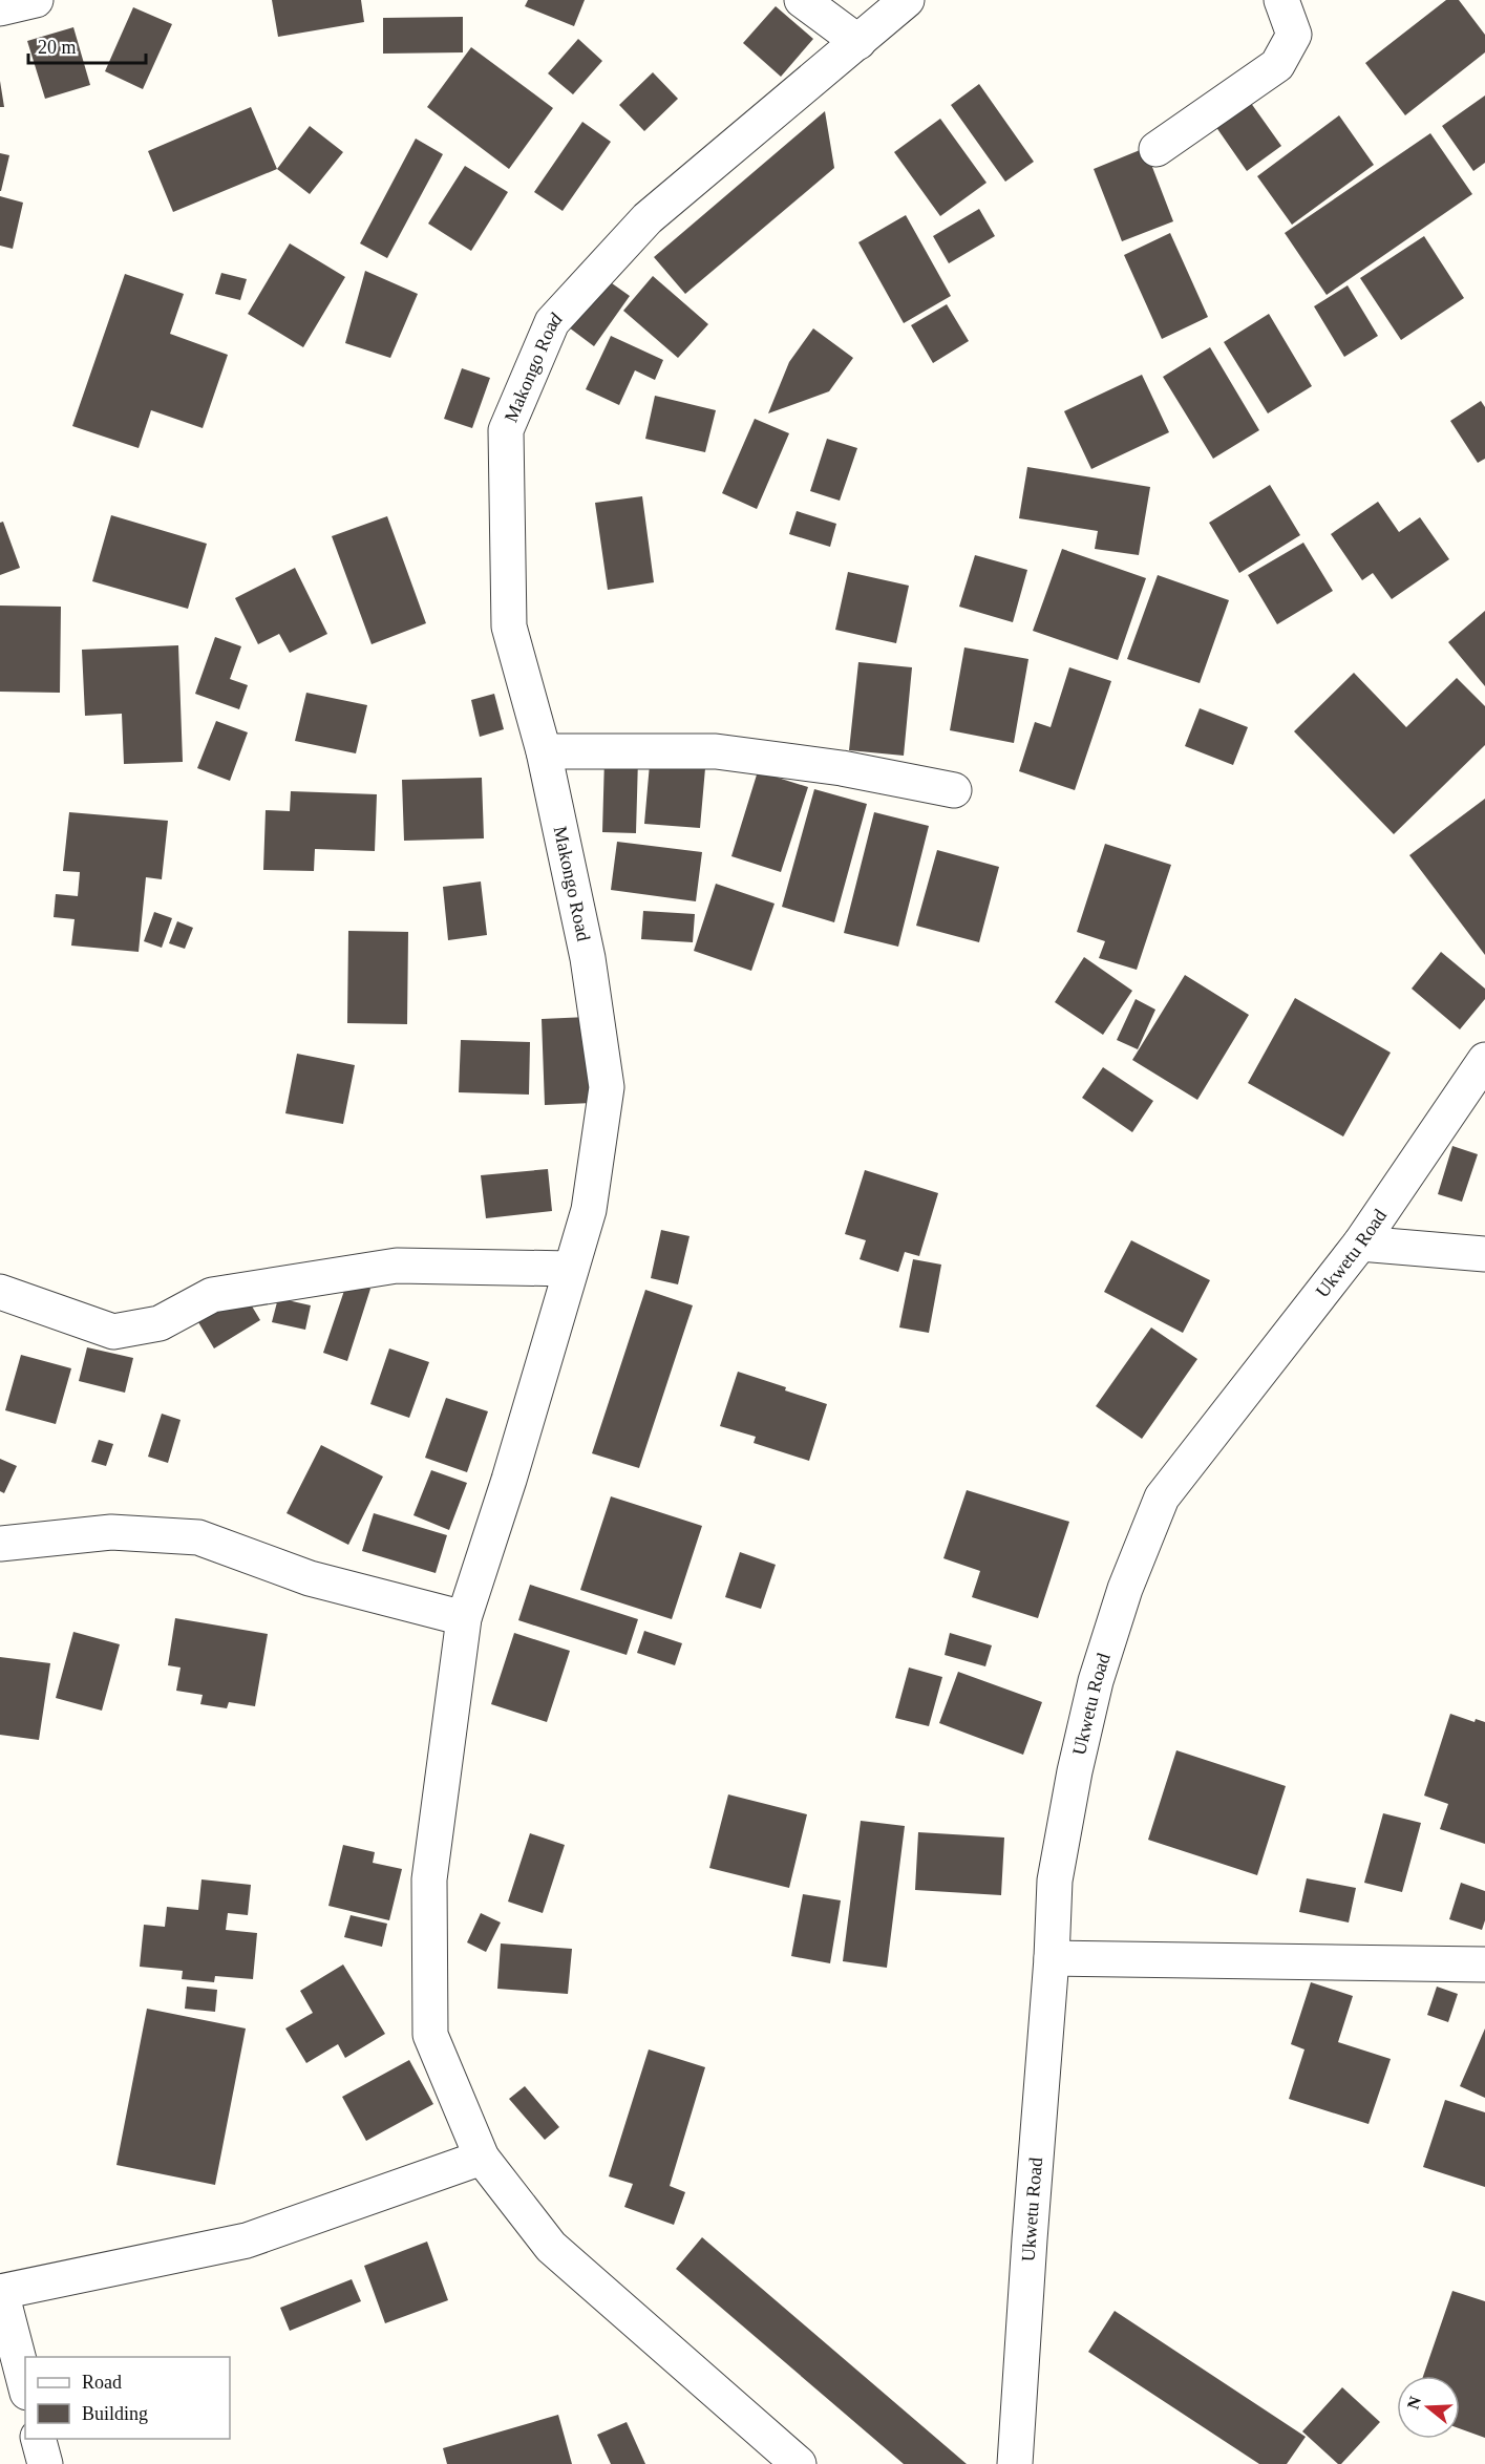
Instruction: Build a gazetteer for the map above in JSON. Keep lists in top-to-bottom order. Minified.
{"streets":{"street":["Makongo Road","Ukwetu Road"]},"legend":["Road","Building"],"scale_bar":"20 m","north":"left"}
